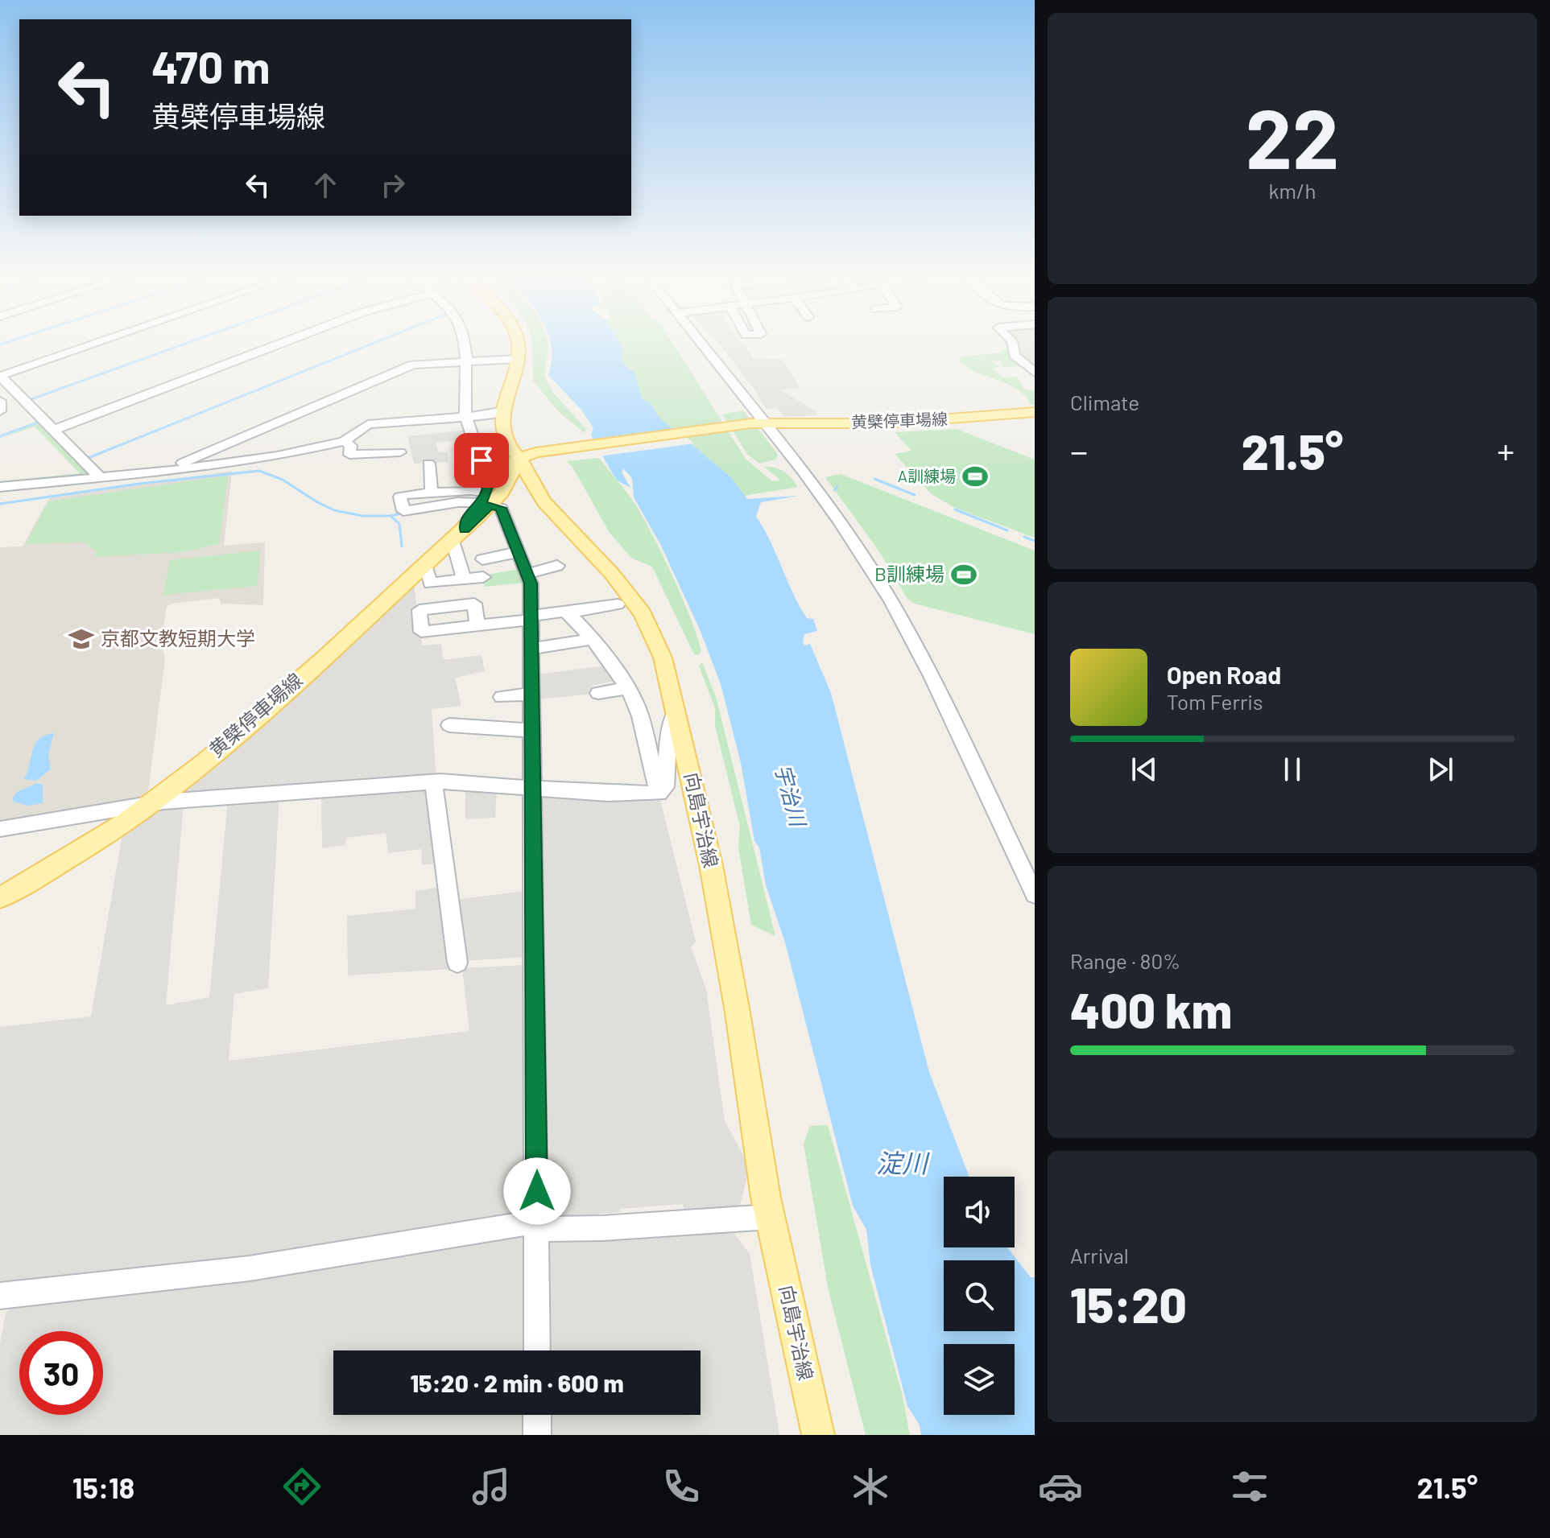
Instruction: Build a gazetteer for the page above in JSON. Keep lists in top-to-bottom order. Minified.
{"streets":{"main road":["黄檗停車場線","向島宇治線"]},"crossings":[["黄檗停車場線","向島宇治線"]],"water":["宇治川","淀川"],"places":{"sports":["A訓練場","B訓練場"],"school or university":["京都文教短期大学"]},"page":{"tile":[["22","km/h"],"Climate",["Range · 80%","400 km"],["Arrival","15:20"]],"turn":["470 m","黄檗停車場線"],"heat":["−","21.5°","+"],"song":["Open Road","Tom Ferris"],"limit":"30","trip":"15:20 · 2 min · 600 m","tabs":["15:18","21.5°"]}}
